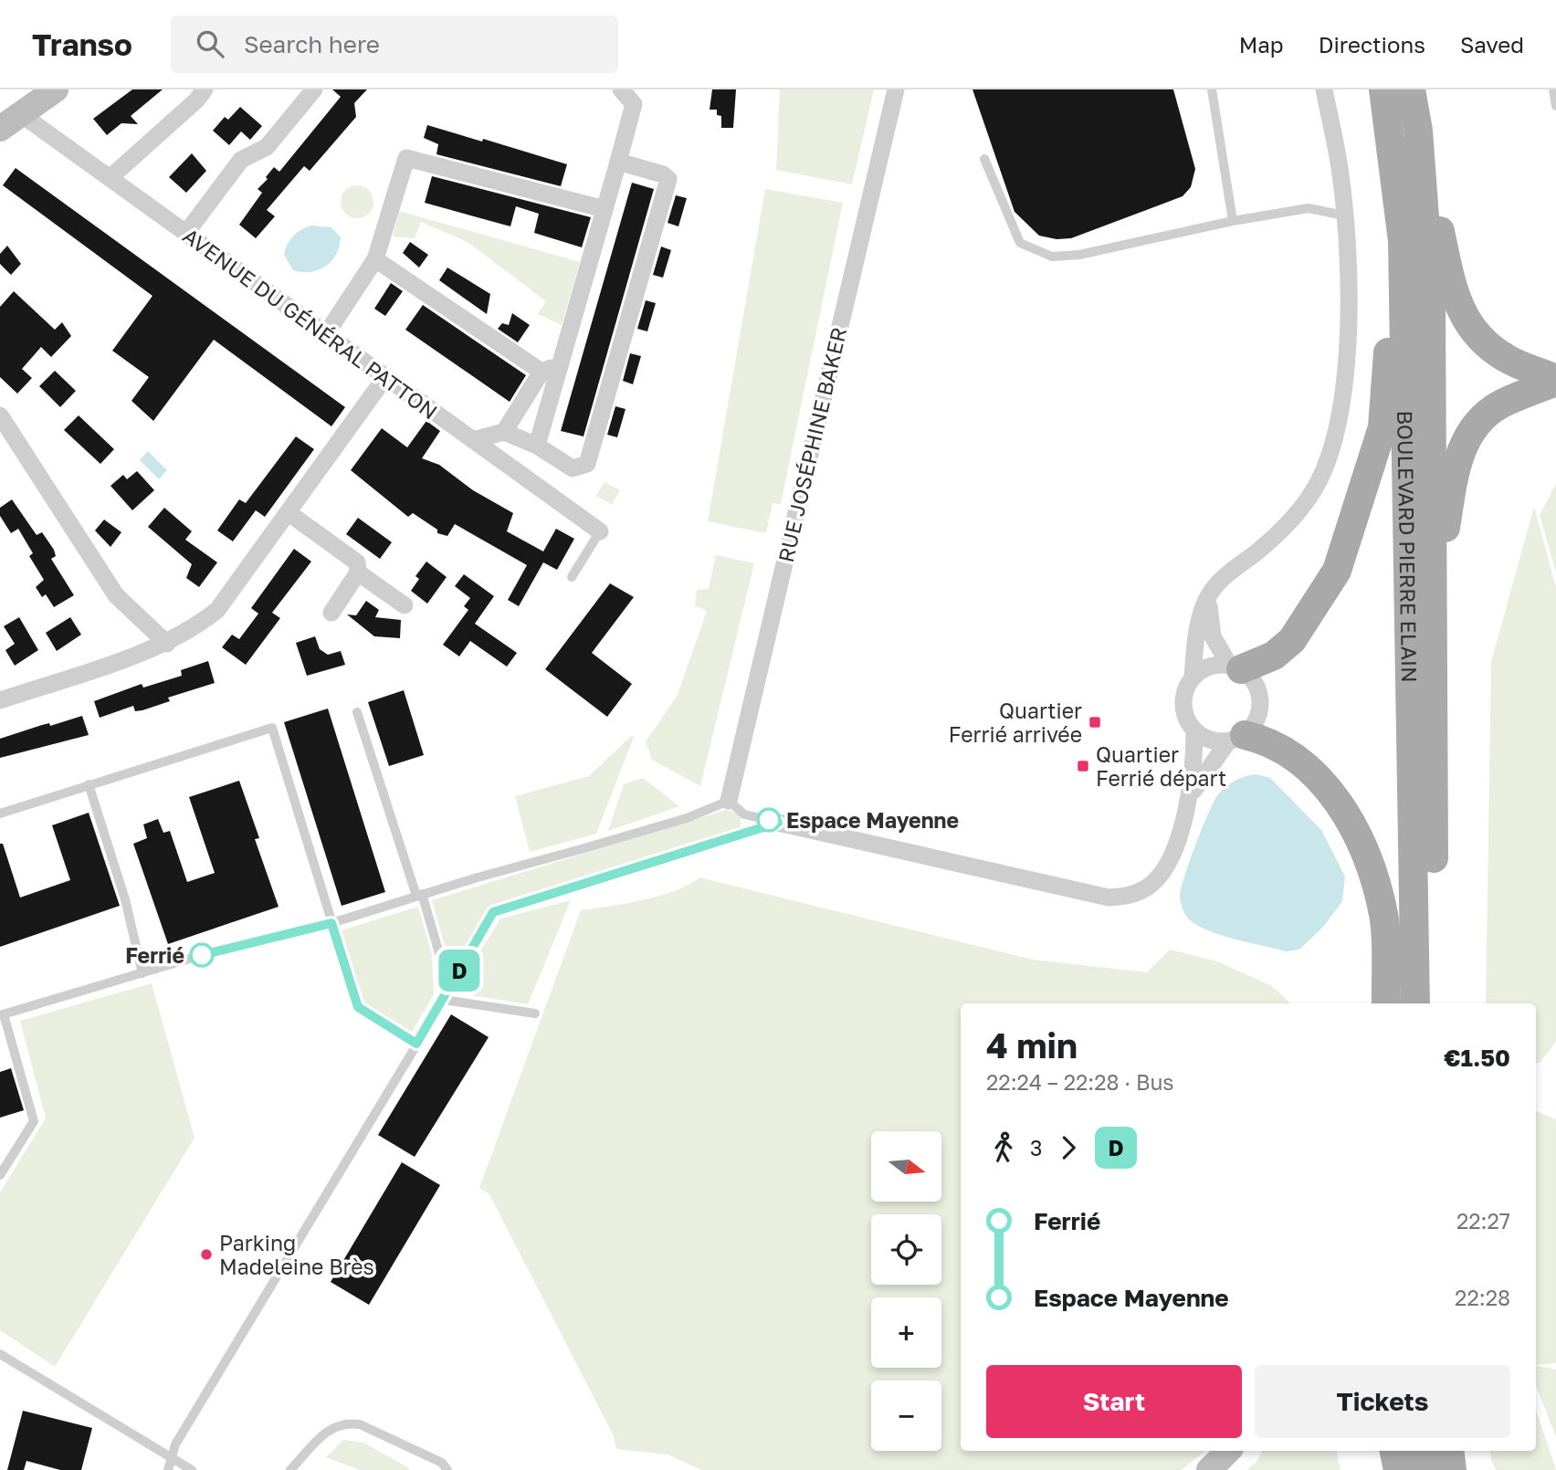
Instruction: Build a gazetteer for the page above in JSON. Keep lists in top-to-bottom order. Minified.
{"streets":{"main road":["BOULEVARD PIERRE ELAIN"],"street":["AVENUE DU GÉNÉRAL PATTON","RUE JOSÉPHINE BAKER"]},"places":{"transit":["Quartier Ferrié arrivée","Quartier Ferrié départ"],"other":["Espace Mayenne","Ferrié","Parking Madeleine Brès"]},"lines":["bus line D"],"north":"right","page":{"header":"Transo","search":"Search here","nav":["Map","Directions","Saved"],"on_map":"D","heading":["4 min","22:24 – 22:28 · Bus","€1.50"],"legs":["3","D"],"map_buttons":["+","−"],"list":[{"name":"Ferrié","value":"22:27"},{"name":"Espace Mayenne","value":"22:28"}],"buttons":["Start","Tickets"]}}
